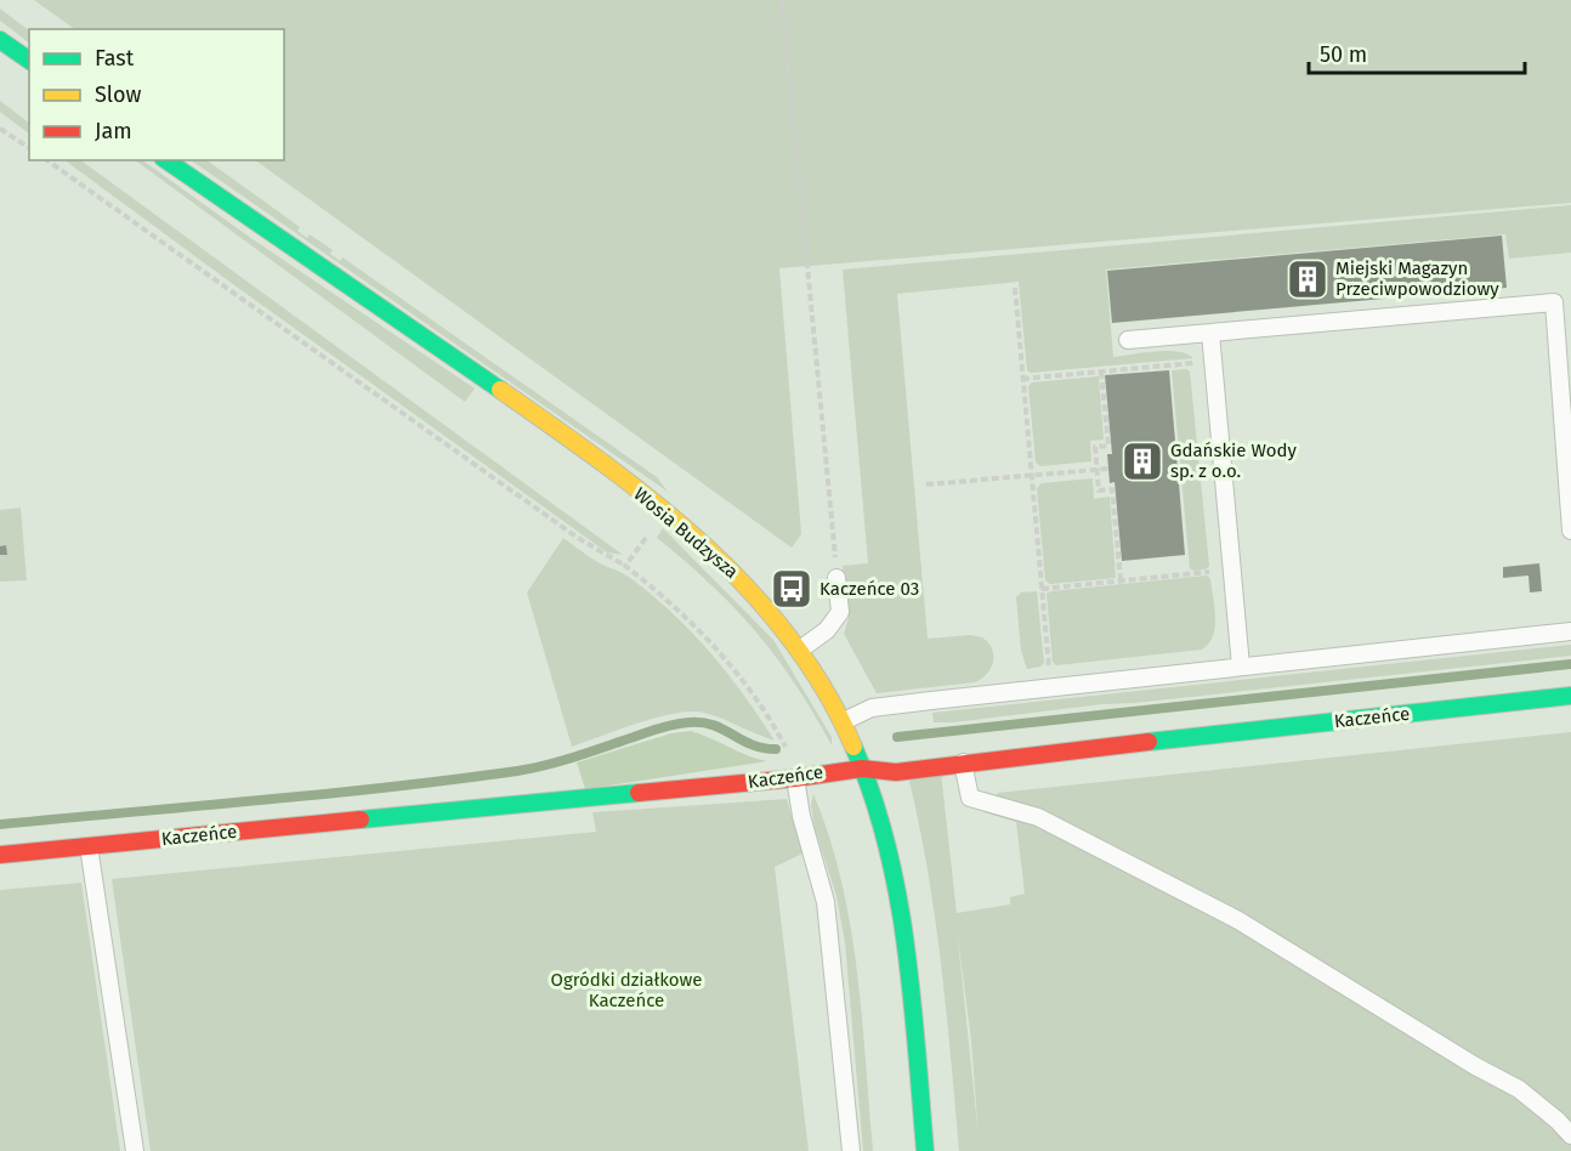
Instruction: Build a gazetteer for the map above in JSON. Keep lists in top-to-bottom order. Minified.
{"streets":{"street":["Wosia Budzysza","Kaczeńce"]},"crossings":[["Wosia Budzysza","Kaczeńce"]],"parks":["Ogródki działkowe Kaczeńce"],"places":{"building":["Miejski Magazyn Przeciwpowodziowy","Gdańskie Wody sp. z o.o."],"bus stop":["Kaczeńce 03"]},"legend":["Fast","Slow","Jam"],"scale_bar":"50 m"}
